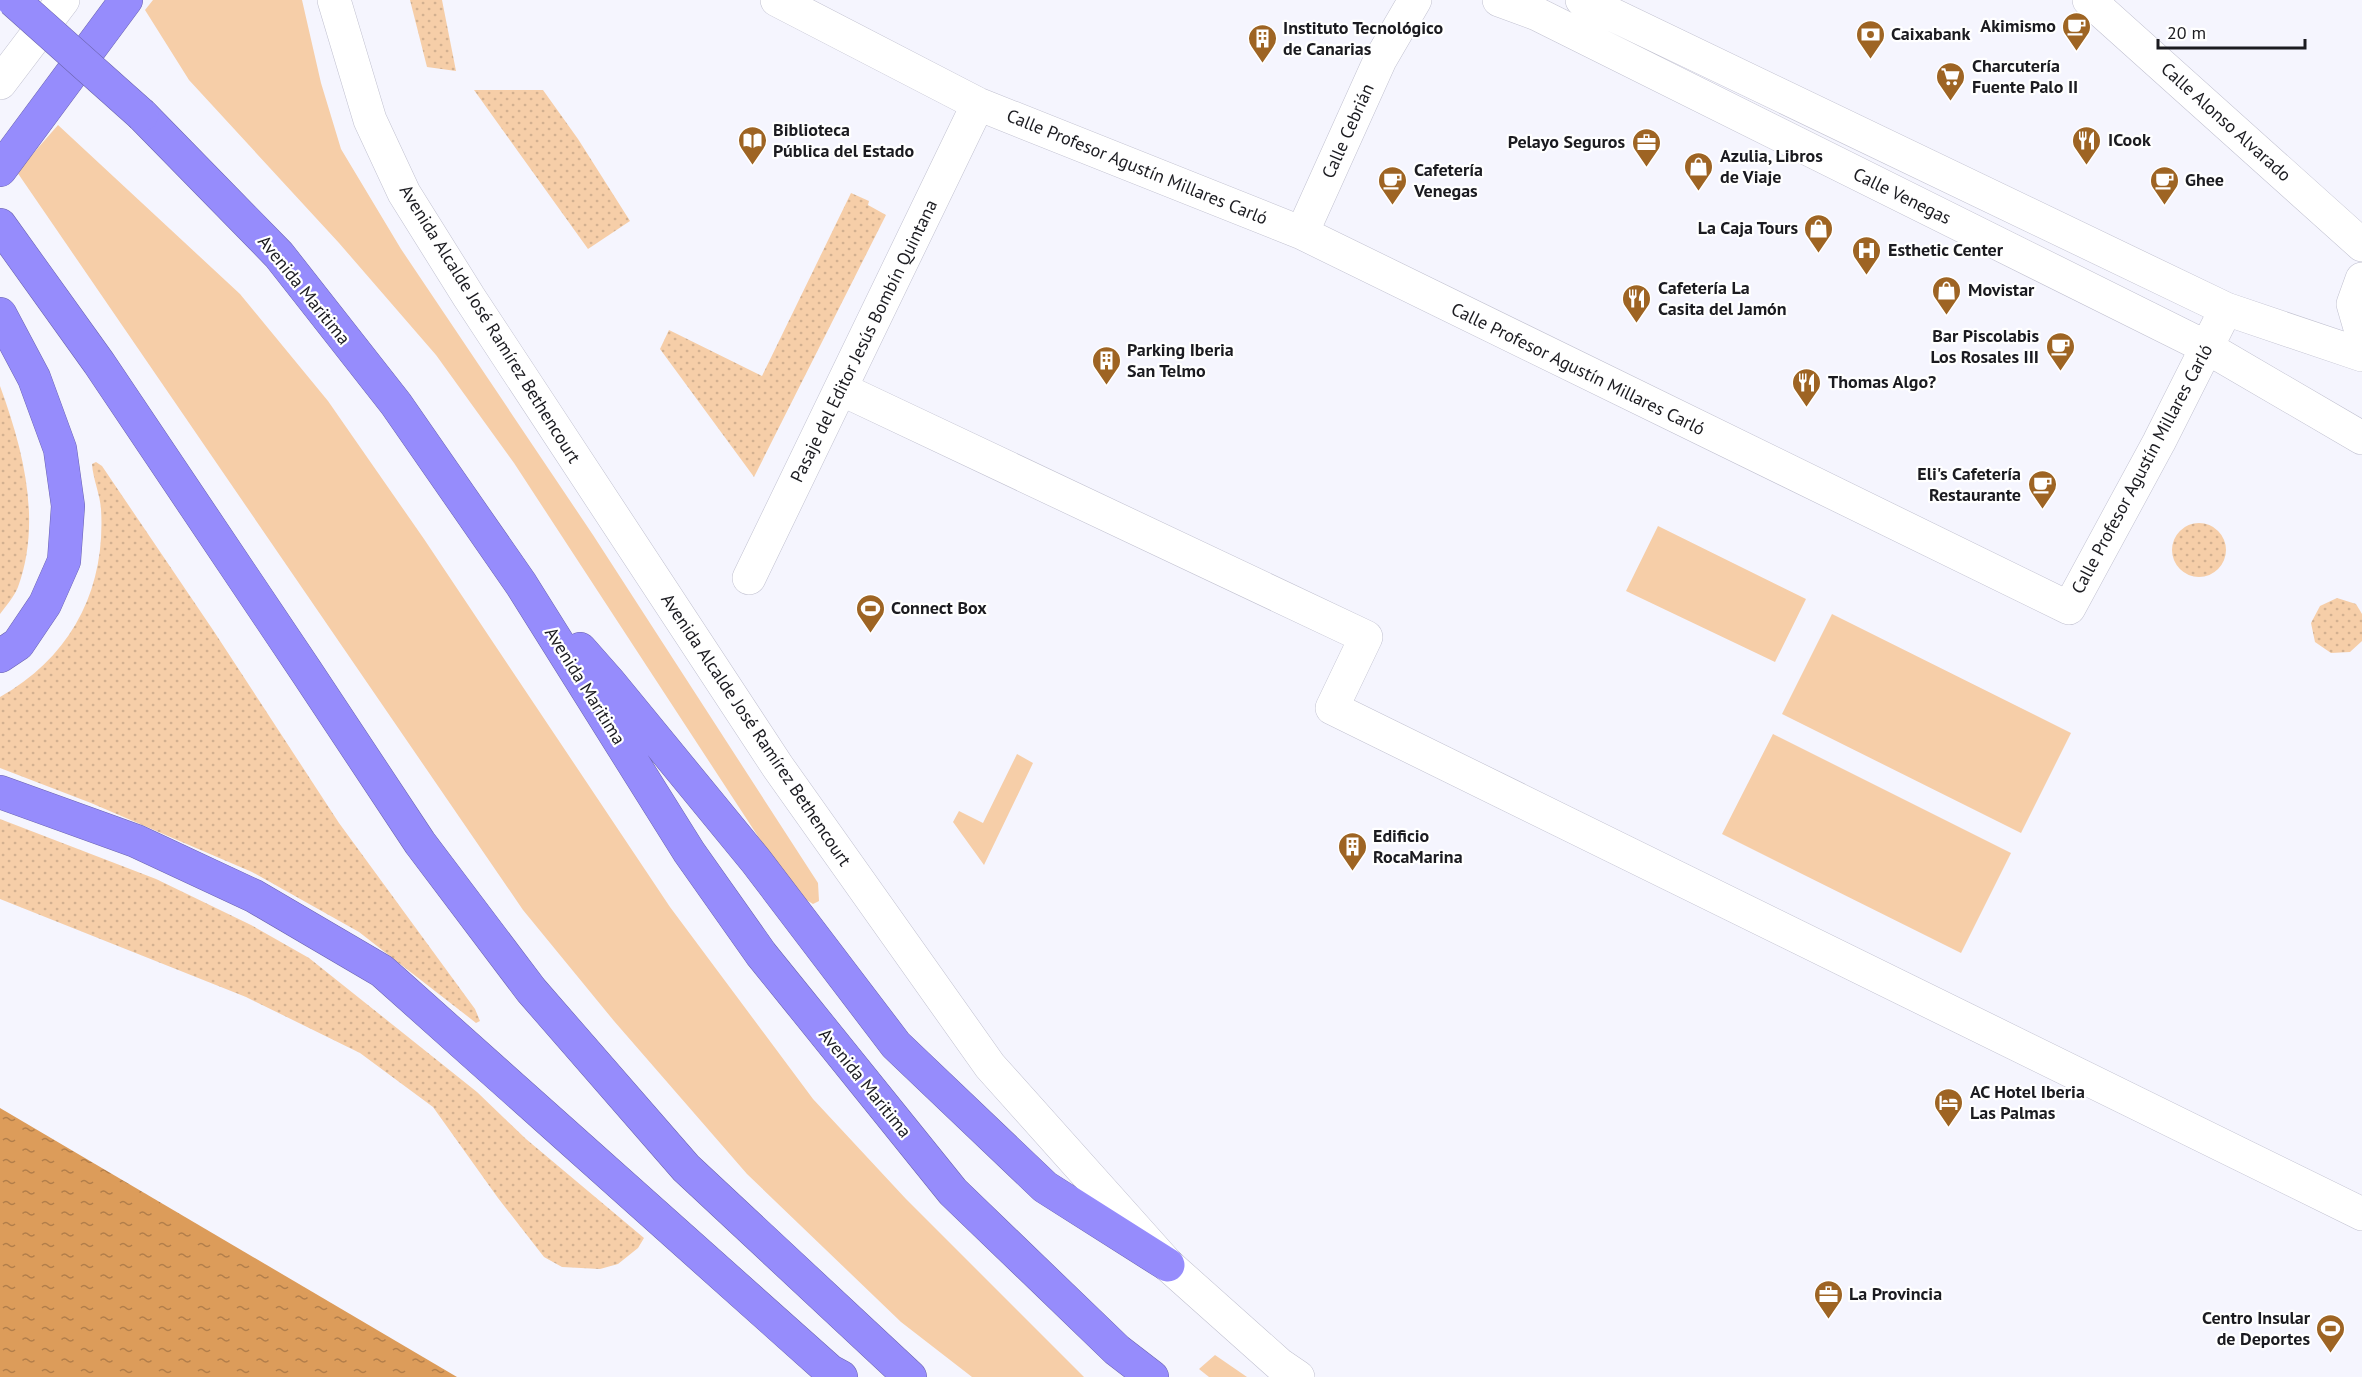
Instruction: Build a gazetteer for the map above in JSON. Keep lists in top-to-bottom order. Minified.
{"streets":{"highway":["Avenida Maritima"],"street":["Calle Alonso Alvarado","Calle Cebrián","Calle Profesor Agustín Millares Carló","Calle Venegas","Avenida Alcalde José Ramírez Bethencourt","Pasaje del Editor Jesús Bombín Quintana"]},"crossings":[["Calle Cebrián","Calle Profesor Agustín Millares Carló"],["Calle Profesor Agustín Millares Carló","Calle Venegas"],["Calle Profesor Agustín Millares Carló","Pasaje del Editor Jesús Bombín Quintana"]],"places":{"cafe":["Akimismo","Cafetería Venegas","Ghee","Bar Piscolabis Los Rosales III","Eli's Cafetería Restaurante"],"bank":["Caixabank"],"building":["Instituto Tecnológico de Canarias","Parking Iberia San Telmo","Edificio RocaMarina"],"supermarket":["Charcutería Fuente Palo II"],"library":["Biblioteca Pública del Estado"],"restaurant":["ICook","Cafetería La Casita del Jamón","Thomas Algo?"],"office":["Pelayo Seguros","La Provincia"],"shop":["Azulia, Libros de Viaje","La Caja Tours","Movistar"],"hospital":["Esthetic Center"],"sports":["Connect Box","Centro Insular de Deportes"],"hotel":["AC Hotel Iberia Las Palmas"]},"scale_bar":"20 m"}
